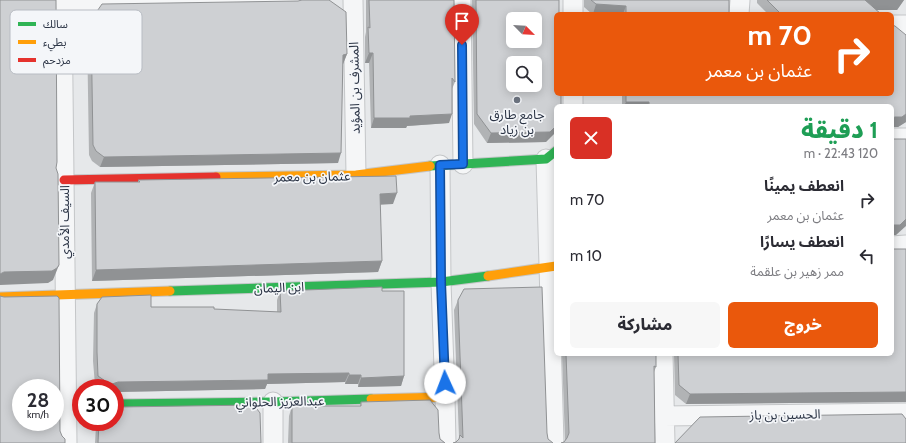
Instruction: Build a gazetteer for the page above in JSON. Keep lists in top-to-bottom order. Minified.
{"streets":{"street":["المشرف بن المؤيد","عثمان بن معمر","السيف الأمدي","ابن اليمان","عبدالعزيز الحلواني","الحسين بن باز"]},"crossings":[["المشرف بن المؤيد","عثمان بن معمر"],["عثمان بن معمر","السيف الأمدي"],["السيف الأمدي","ابن اليمان"]],"places":["جامع طارق بن زياد"],"legend":["سالك","بطيء","مزدحم"],"north":"bottom right","page":{"turn":["70 m","عثمان بن معمر"],"heading":["1 دقيقة","120 m · 22:43"],"list":[{"name":"انعطف يمينًا","note":"عثمان بن معمر","value":"70 m"},{"name":"انعطف يسارًا","note":"ممر زهير بن علقمة","value":"10 m"}],"buttons":["خروج","مشاركة"],"speed":"28 km/h","limit":"30"}}
